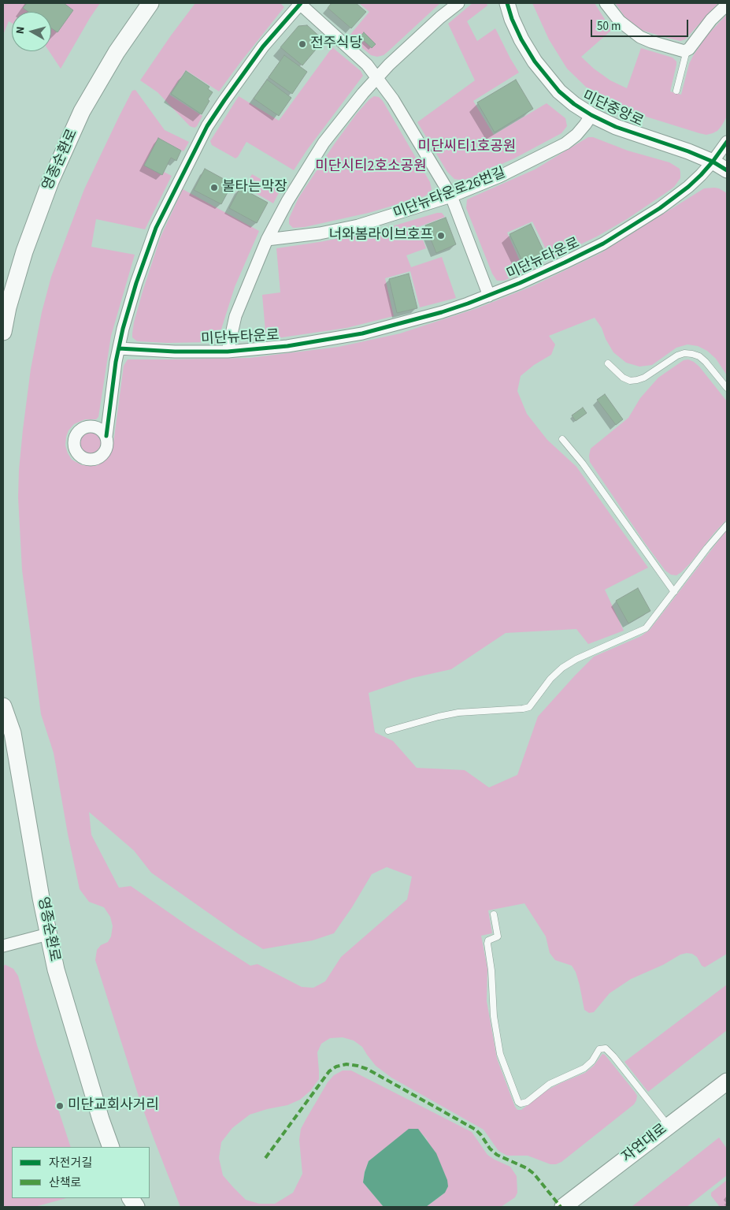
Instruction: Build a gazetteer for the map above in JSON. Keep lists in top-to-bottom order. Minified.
{"streets":{"main road":["영종순환로","자연대로"],"street":["미단중앙로","미단뉴타운로26번길","미단뉴타운로"]},"crossings":[["미단중앙로","미단뉴타운로26번길"],["미단중앙로","미단뉴타운로"]],"parks":["미단씨티1호공원","미단시티2호소공원"],"places":["전주식당","불타는막장","너와봄라이브호프","미단교회사거리"],"legend":["자전거길","산책로"],"scale_bar":"50 m","north":"left"}
